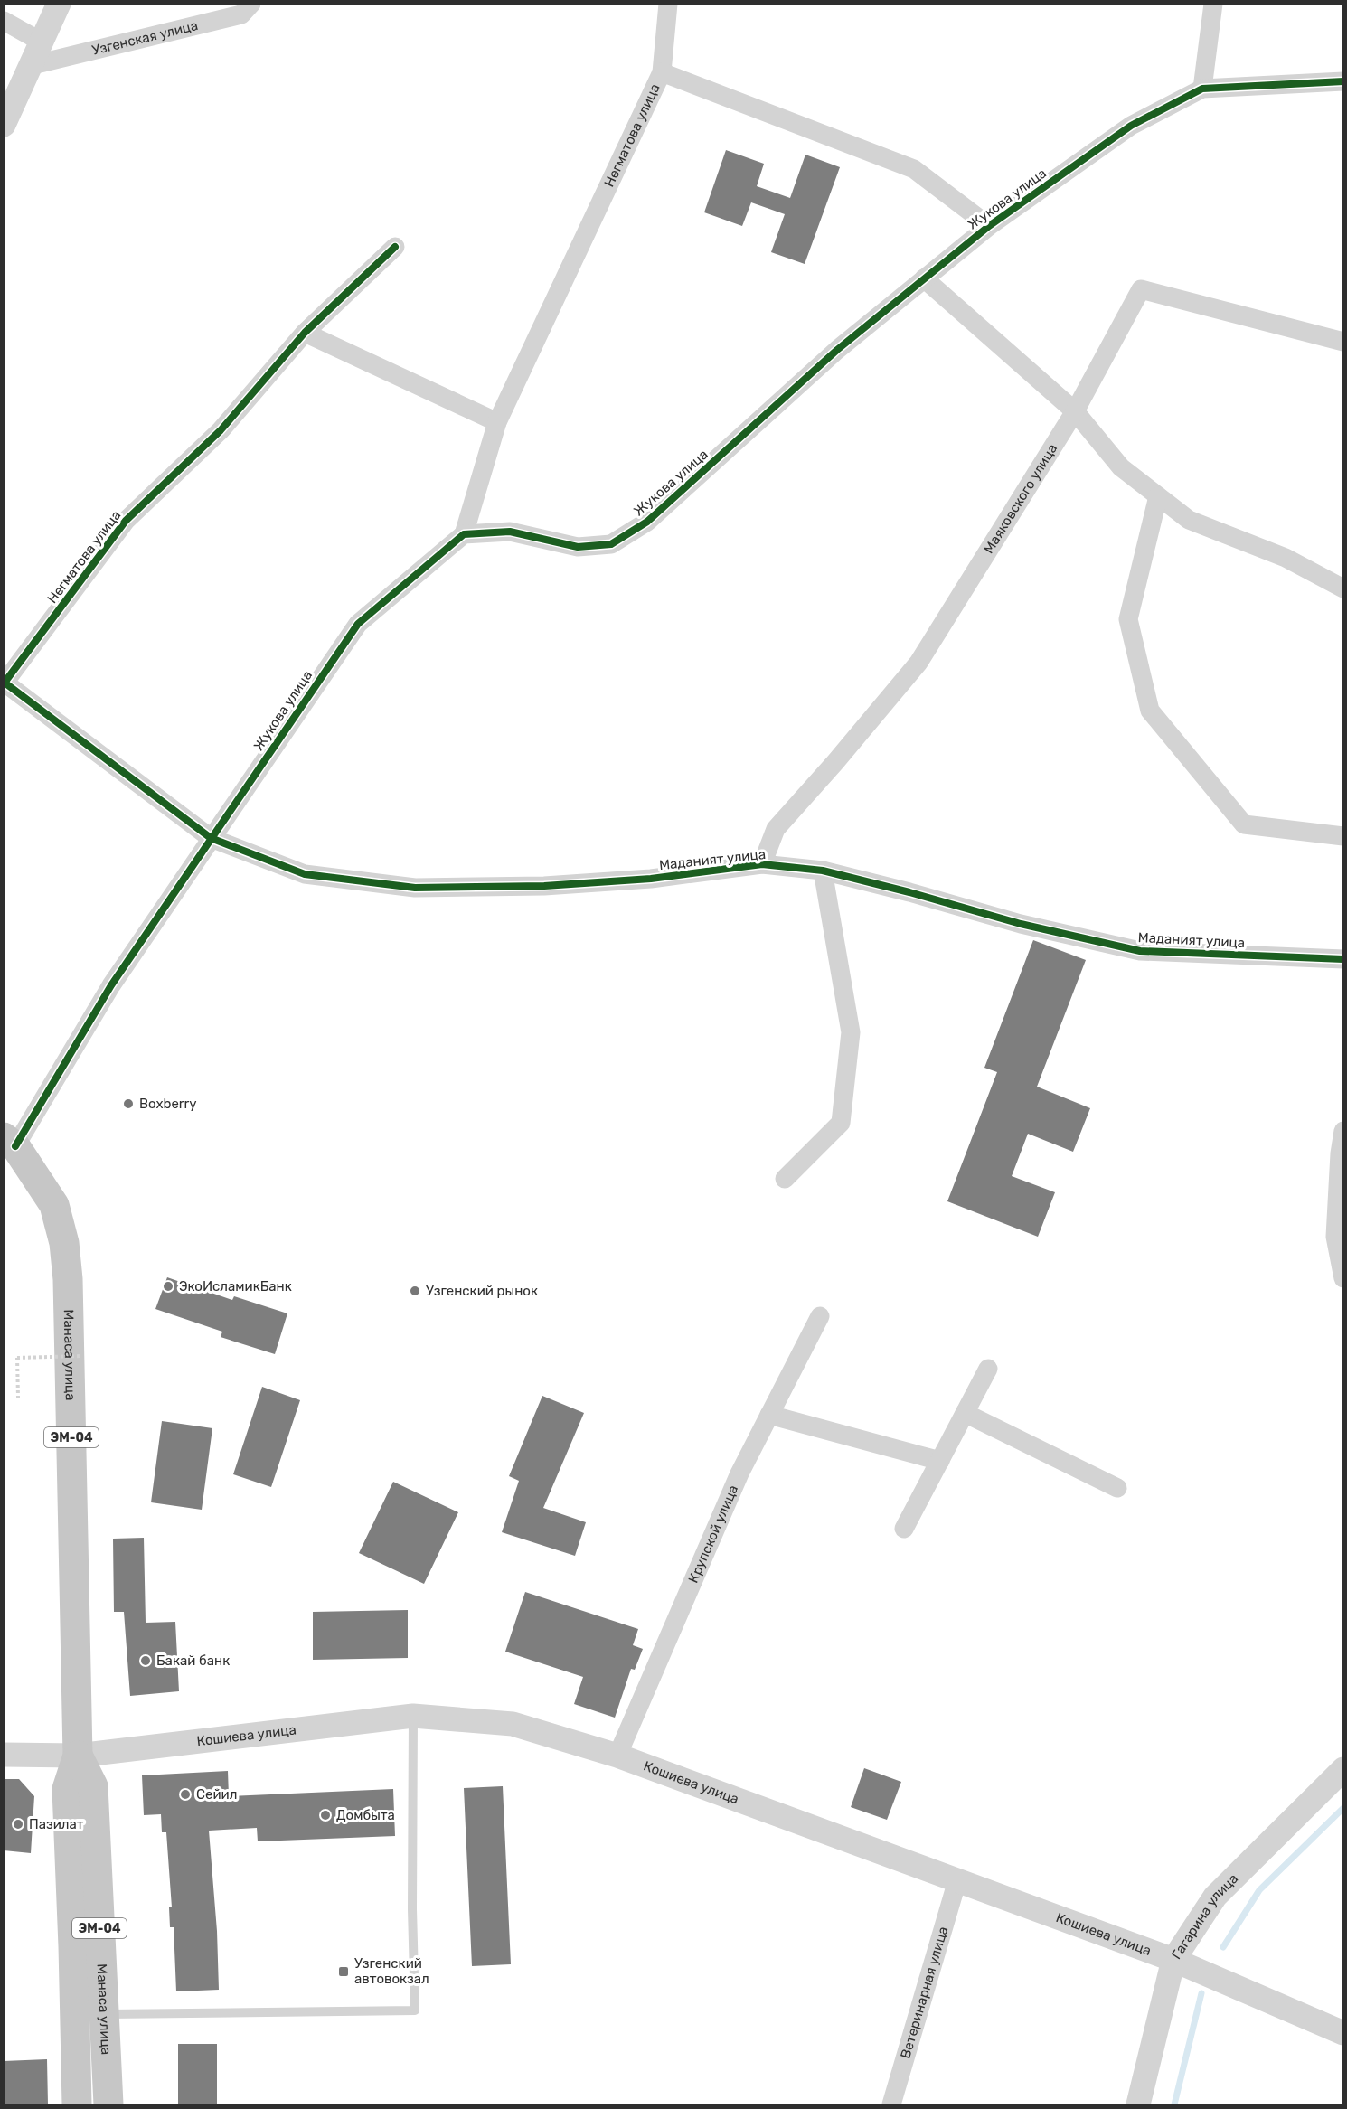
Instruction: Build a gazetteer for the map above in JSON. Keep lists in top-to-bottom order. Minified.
{"streets":{"main road":["Манаса улица","ЭМ-04"],"street":["Узгенская улица","Негматова улица","Жукова улица","Маяковского улица","Маданият улица","Крупской улица","Кошиева улица","Гагарина улица","Ветеринарная улица"]},"crossings":[["Негматова улица","Жукова улица"],["Негматова улица","Маданият улица"],["Жукова улица","Маданият улица"],["Жукова улица","Манаса улица"],["Маяковского улица","Маданият улица"],["Манаса улица","Кошиева улица"],["Крупской улица","Кошиева улица"],["Кошиева улица","Гагарина улица"],["Кошиева улица","Ветеринарная улица"]],"places":{"other":["Boxberry","ЭкоИсламикБанк","Узгенский рынок","Бакай банк","Сейил","Домбыта","Пазилат"],"transit":["Узгенский автовокзал"]}}
